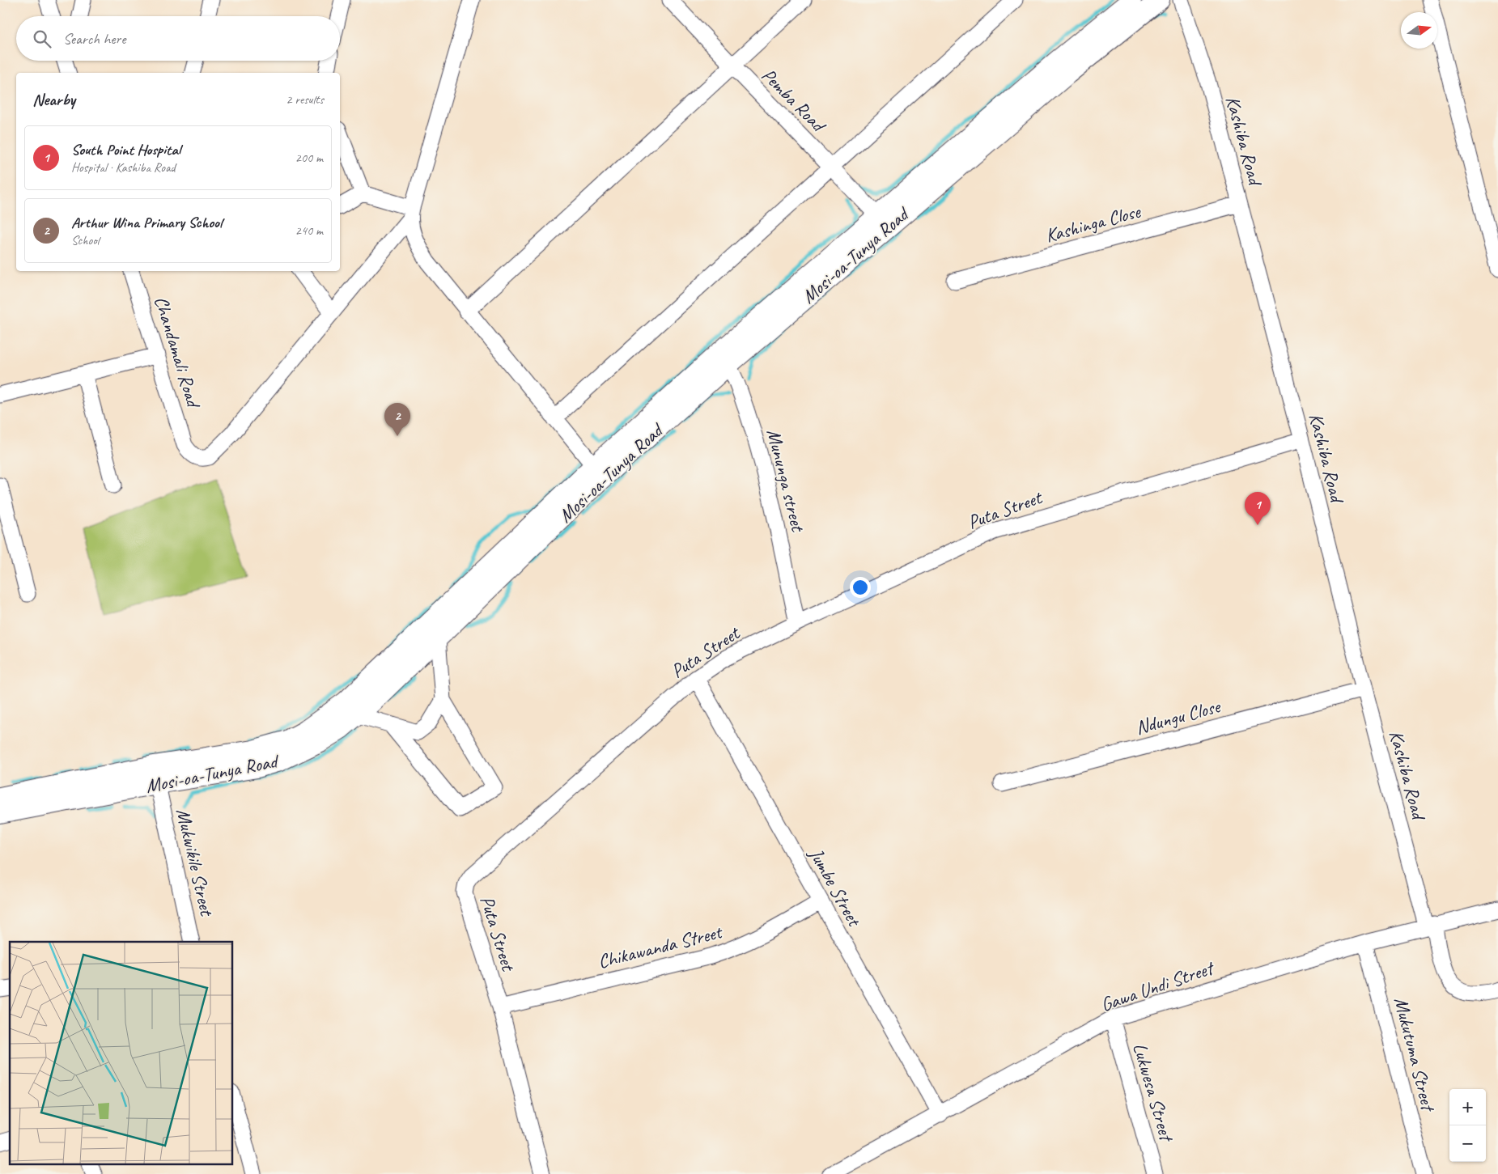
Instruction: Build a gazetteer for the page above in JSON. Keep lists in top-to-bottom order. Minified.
{"streets":{"main road":["Mosi-oa-Tunya Road"],"street":["Pemba Road","Kashiba Road","Kashinga Close","Chandamali Road","Mununga street","Puta Street","Ndungu Close","Mukwikile Street","Jumbe Street","Chikawanda Street","Gawa Undi Street","Mukutuma Street","Lukwesa Street"]},"crossings":[["Pemba Road","Mosi-oa-Tunya Road"],["Kashiba Road","Kashinga Close"],["Kashiba Road","Puta Street"],["Kashiba Road","Ndungu Close"],["Kashiba Road","Gawa Undi Street"],["Mosi-oa-Tunya Road","Mununga street"],["Mosi-oa-Tunya Road","Mukwikile Street"],["Mununga street","Puta Street"],["Puta Street","Jumbe Street"],["Puta Street","Chikawanda Street"],["Jumbe Street","Chikawanda Street"],["Jumbe Street","Gawa Undi Street"],["Gawa Undi Street","Mukutuma Street"],["Gawa Undi Street","Lukwesa Street"]],"north":"right","page":{"search":"Search here","heading":["Nearby","2 results"],"list":[{"mark":"1","name":"South Point Hospital","note":"Hospital · Kashiba Road","value":"200 m"},{"mark":"2","name":"Arthur Wina Primary School","note":"School","value":"240 m"}],"pins":["2","1"],"map_buttons":["+","−"]}}
